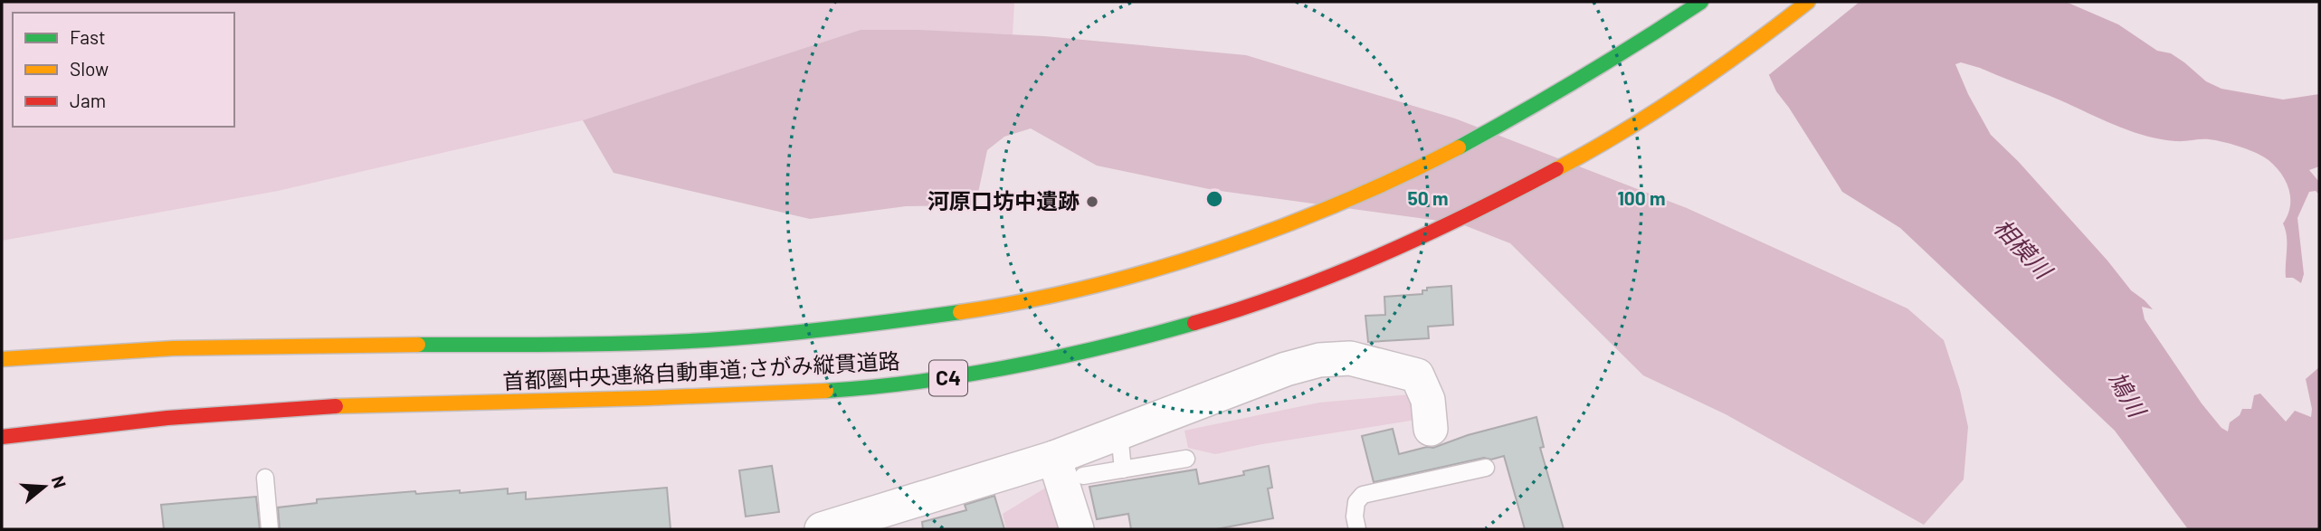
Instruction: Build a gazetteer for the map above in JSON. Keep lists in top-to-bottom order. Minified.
{"streets":{"highway":["首都圏中央連絡自動車道;さがみ縦貫道路","C4"]},"water":["相模川","鳩川"],"places":["河原口坊中遺跡"],"legend":["Fast","Slow","Jam"],"north":"right","rings":["50 m","100 m"]}
